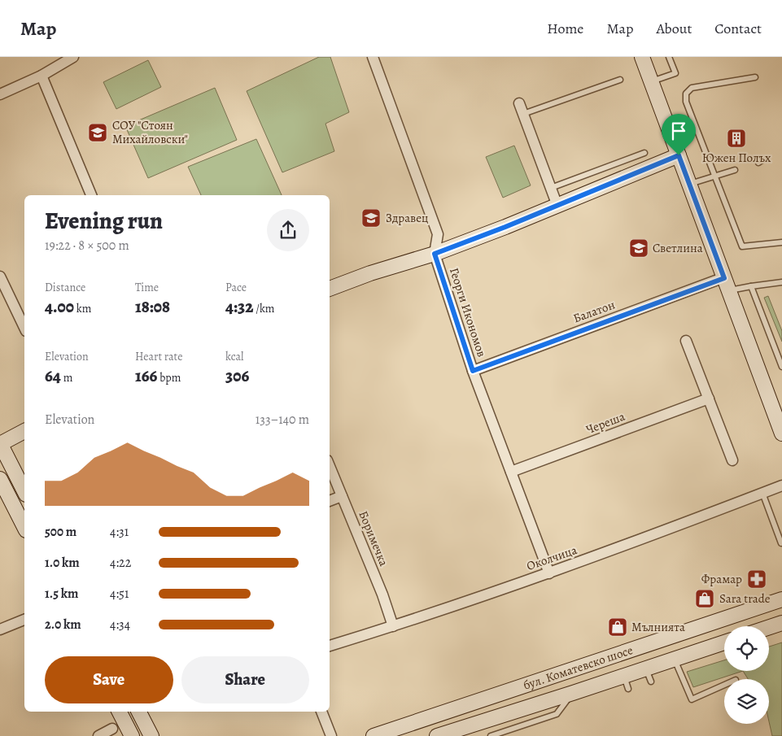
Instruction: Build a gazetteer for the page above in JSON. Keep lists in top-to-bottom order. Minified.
{"streets":{"street":["Балатон","Георги Икономов","Череша","Боримечка","Околчица","бул. Коматевско шосе"]},"crossings":[["Балатон","Георги Икономов"],["Георги Икономов","Череша"],["Георги Икономов","Околчица"],["Боримечка","Околчица"]],"places":{"school or university":["СОУ \"Стоян Михайловски\"","Здравец","Светлина"],"building":["Южен Полъх"],"pharmacy":["Фрамар"],"shop":["Sara trade","Мълнията"]},"page":{"header":"Map","nav":["Home","Map","About","Contact"],"heading":["Evening run","19:22 · 8 × 500 m"],"stats":[["Distance","4.00 km"],["Time","18:08"],["Pace","4:32 /km"],["Elevation","64 m"],["Heart rate","166 bpm"],["kcal","306"]],"chart":["Elevation","133–140 m"],"list":[{"name":"500 m","note":"4:31"},{"name":"1.0 km","note":"4:22"},{"name":"1.5 km","note":"4:51"},{"name":"2.0 km","note":"4:34"}],"buttons":["Save","Share"]}}
